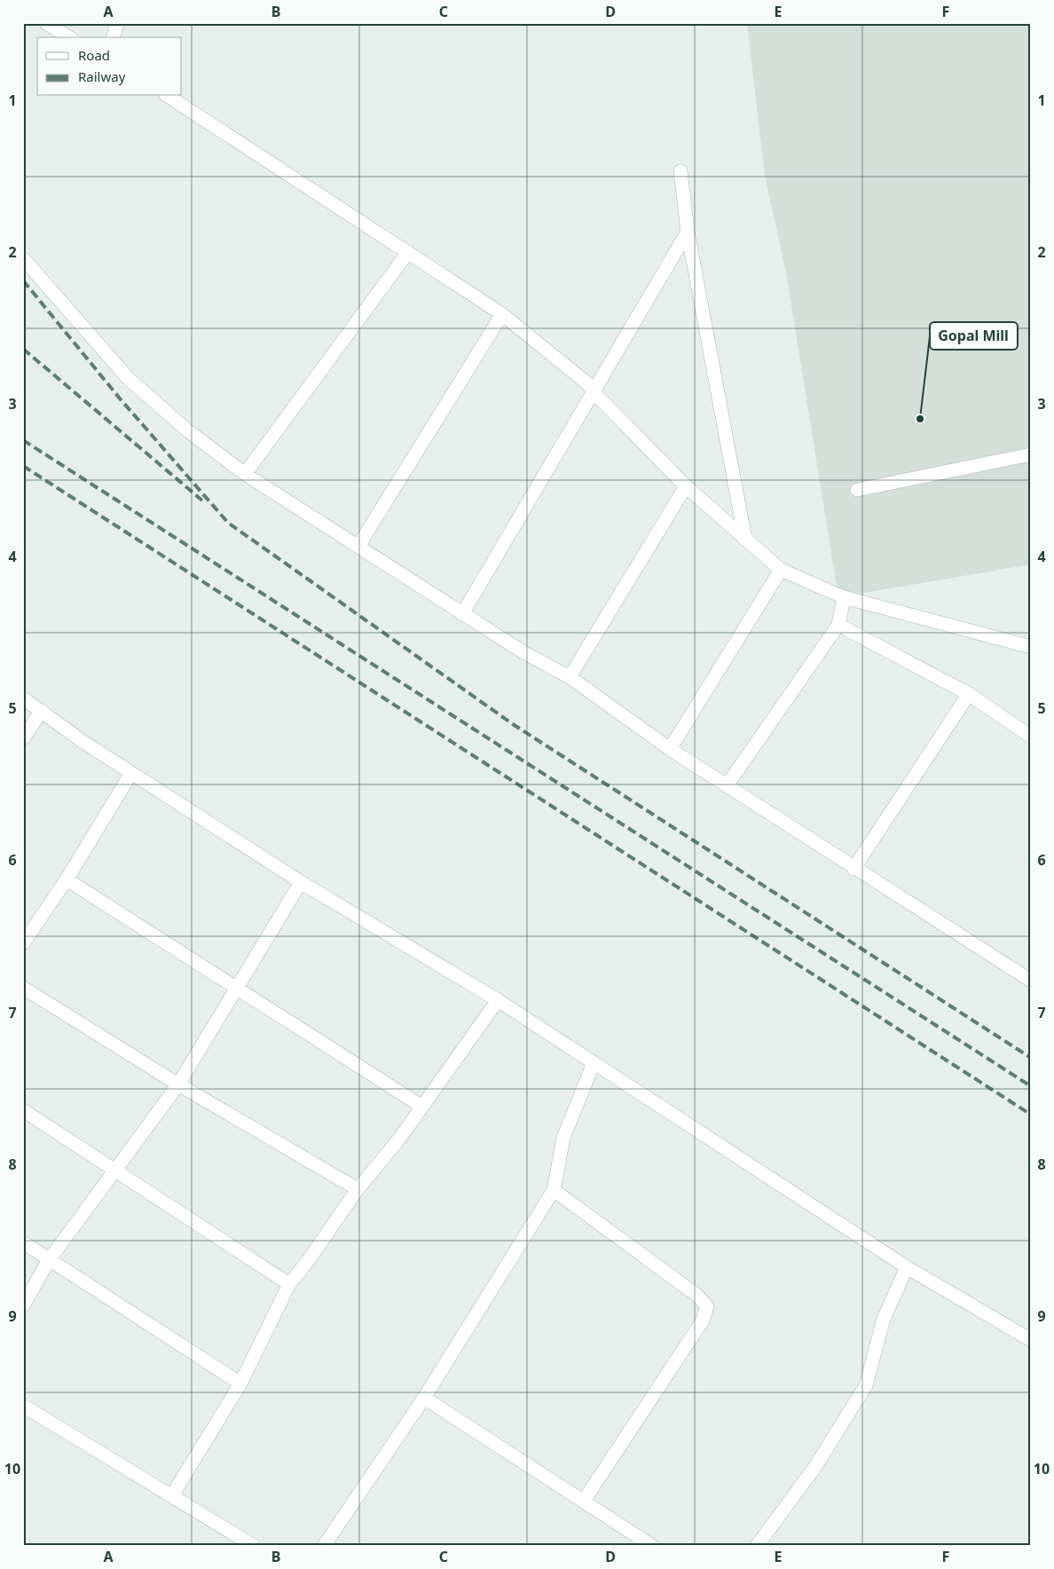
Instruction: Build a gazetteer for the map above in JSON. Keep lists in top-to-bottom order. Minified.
{"places":["Gopal Mill"],"legend":["Road","Railway"],"grid":{"columns":["A","B","C","D","E","F"],"rows":["1","2","3","4","5","6","7","8","9","10"]}}
